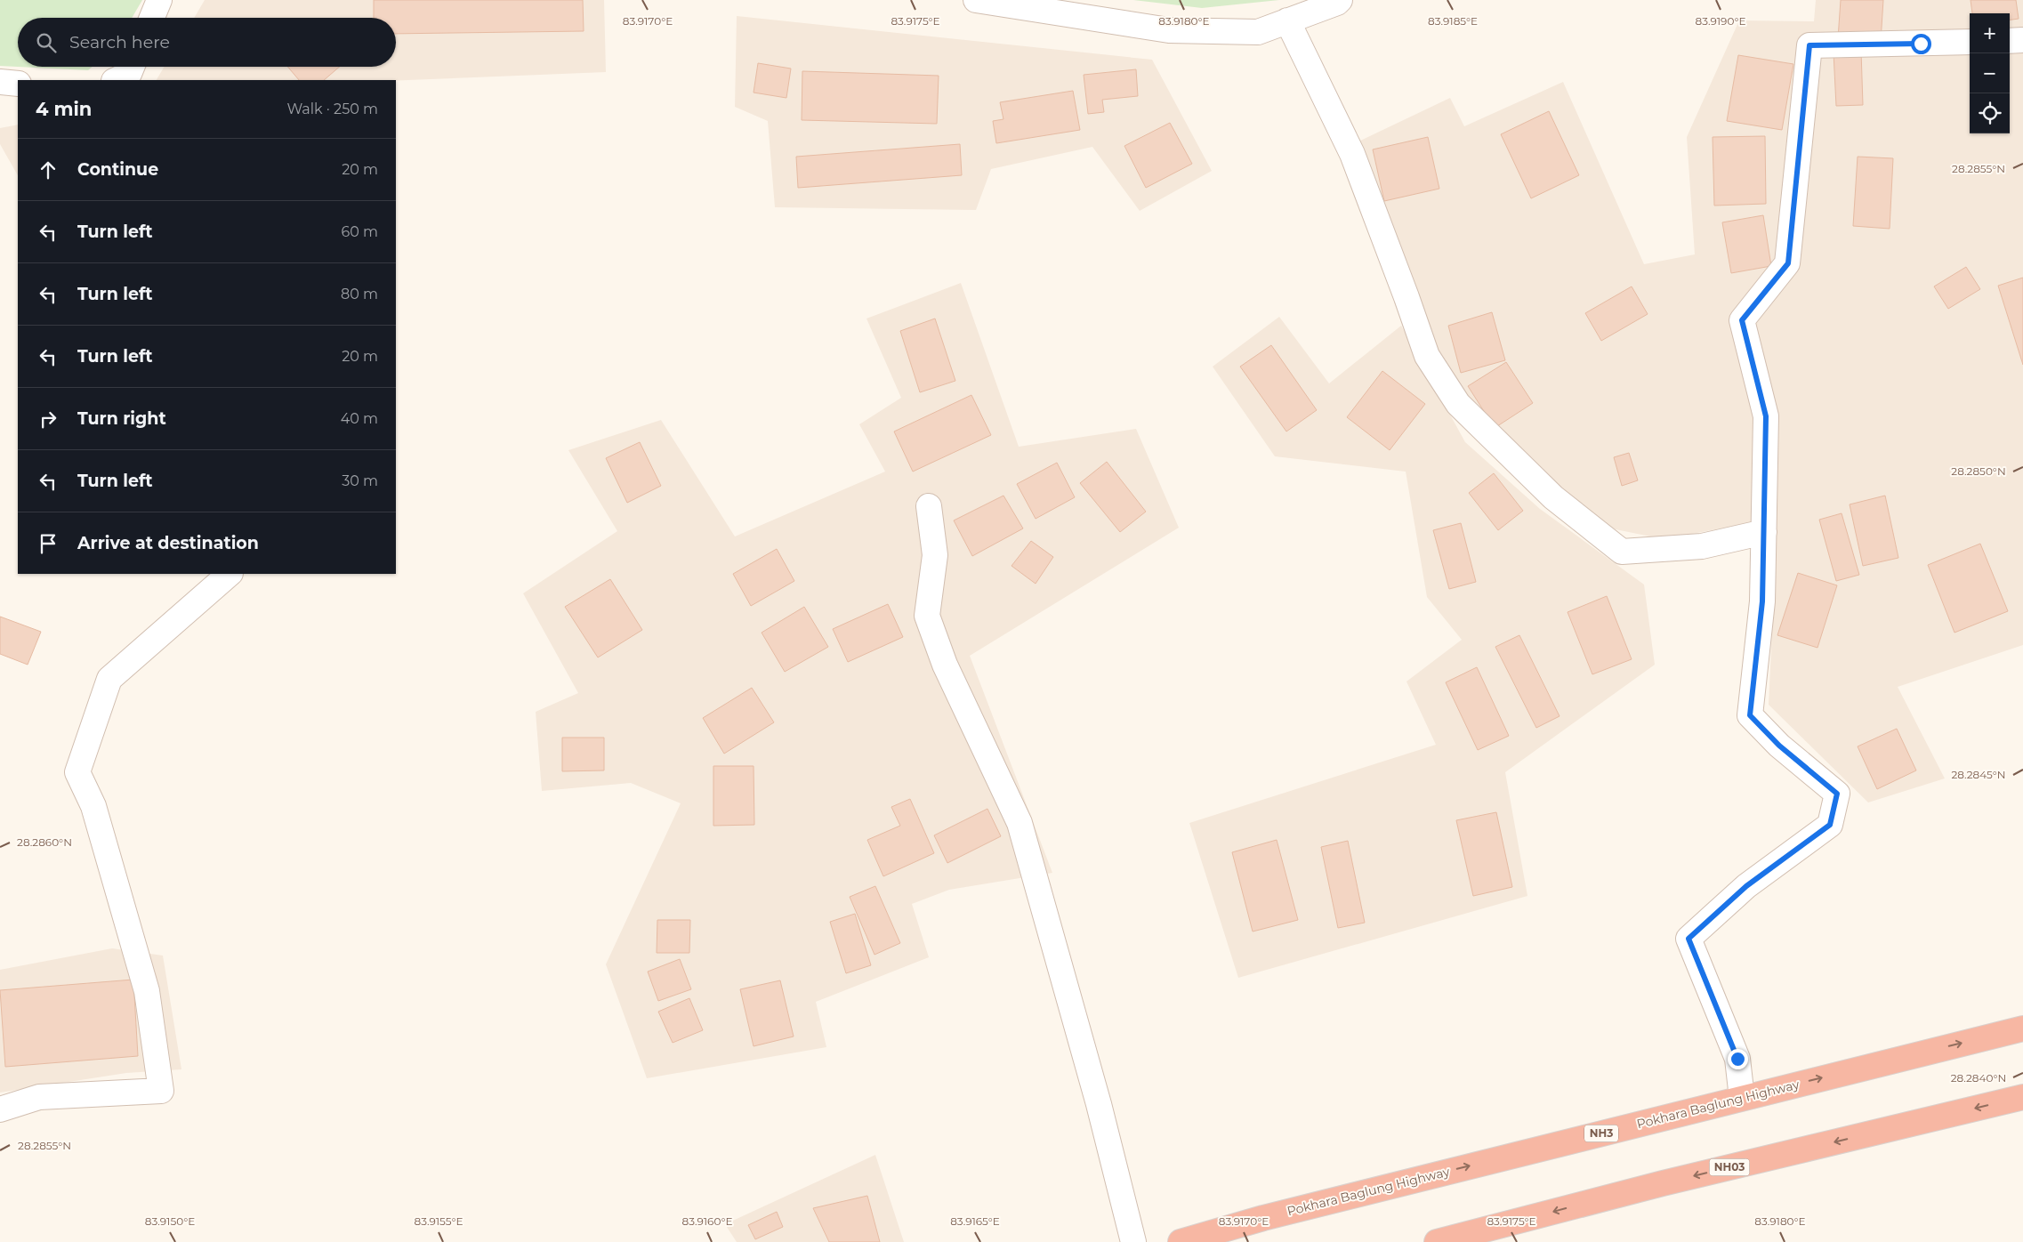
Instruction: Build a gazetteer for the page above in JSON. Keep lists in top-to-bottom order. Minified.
{"streets":{"highway":["Pokhara Baglung Highway","NH3","NH03"]},"page":{"map_buttons":["+","−"],"search":"Search here","heading":["4 min","Walk · 250 m"],"list":[["Continue","20 m"],["Turn left","60 m"],["Turn left","80 m"],["Turn left","20 m"],["Turn right","40 m"],["Turn left","30 m"],"Arrive at destination"]},"coordinates":["83.9170°E","83.9175°E","83.9180°E","83.9190°E","83.9185°E","28.2855°N","28.2850°N","28.2845°N","28.2860°N","28.2840°N","83.9150°E","83.9155°E","83.9160°E","83.9165°E"]}
